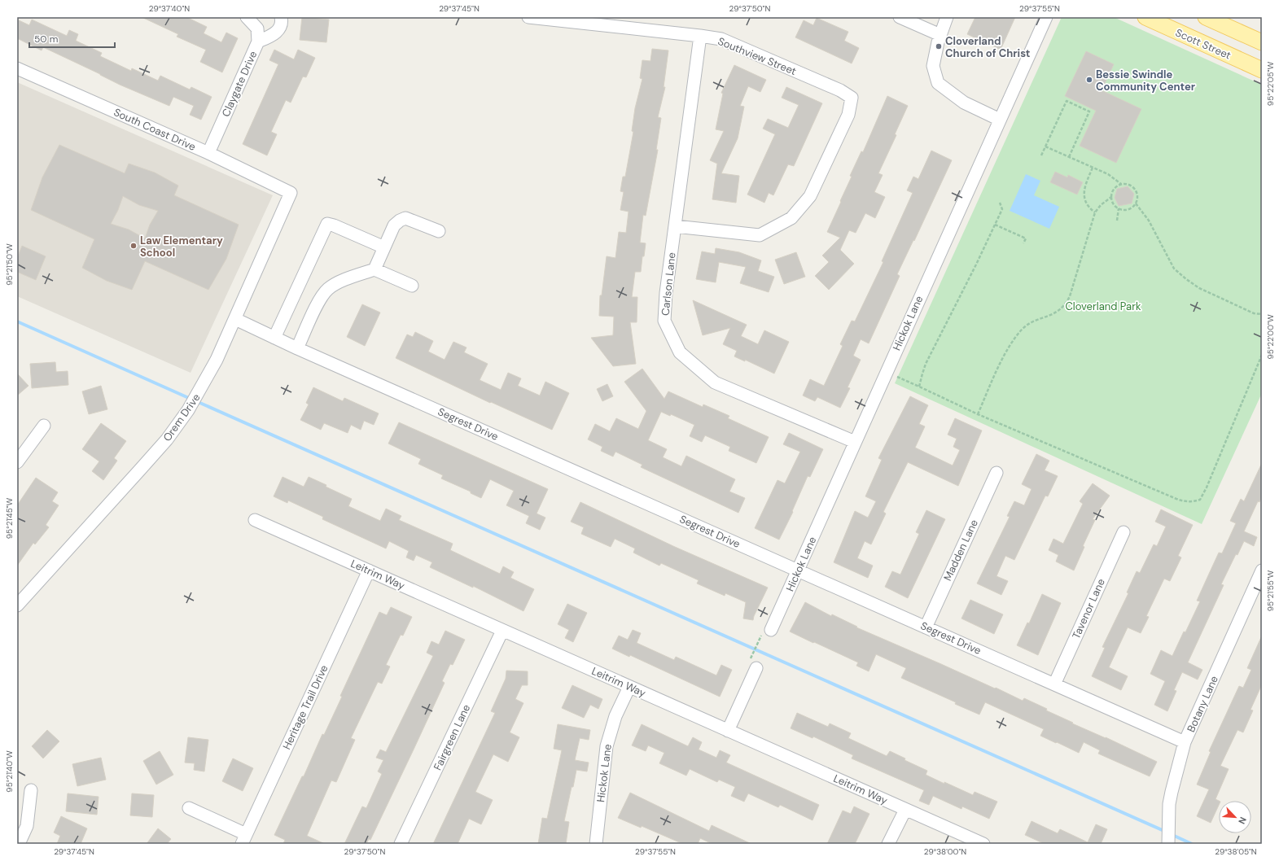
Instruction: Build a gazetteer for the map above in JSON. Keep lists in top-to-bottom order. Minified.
{"streets":{"main road":["Scott Street"],"street":["Southview Street","Claygate Drive","South Coast Drive","Carlson Lane","Hickok Lane","Orem Drive","Segrest Drive","Madden Lane","Leitrim Way","Tavenor Lane","Botany Lane","Heritage Trail Drive","Fairgreen Lane"]},"crossings":[["Southview Street","Carlson Lane"],["Claygate Drive","South Coast Drive"],["South Coast Drive","Orem Drive"],["Carlson Lane","Hickok Lane"],["Hickok Lane","Segrest Drive"],["Hickok Lane","Leitrim Way"],["Orem Drive","Segrest Drive"],["Segrest Drive","Madden Lane"],["Segrest Drive","Tavenor Lane"],["Segrest Drive","Botany Lane"],["Leitrim Way","Heritage Trail Drive"],["Leitrim Way","Fairgreen Lane"]],"parks":["Cloverland Park"],"places":["Cloverland Church of Christ","Bessie Swindle Community Center","Law Elementary School"],"scale_bar":"50 m","north":"bottom right","coordinates":["29°37'40\"N","29°37'45\"N","29°37'50\"N","29°37'55\"N","95°22'05\"W","95°21'50\"W","95°22'00\"W","95°21'45\"W","95°21'55\"W","95°21'40\"W","29°38'00\"N","29°38'05\"N"]}
